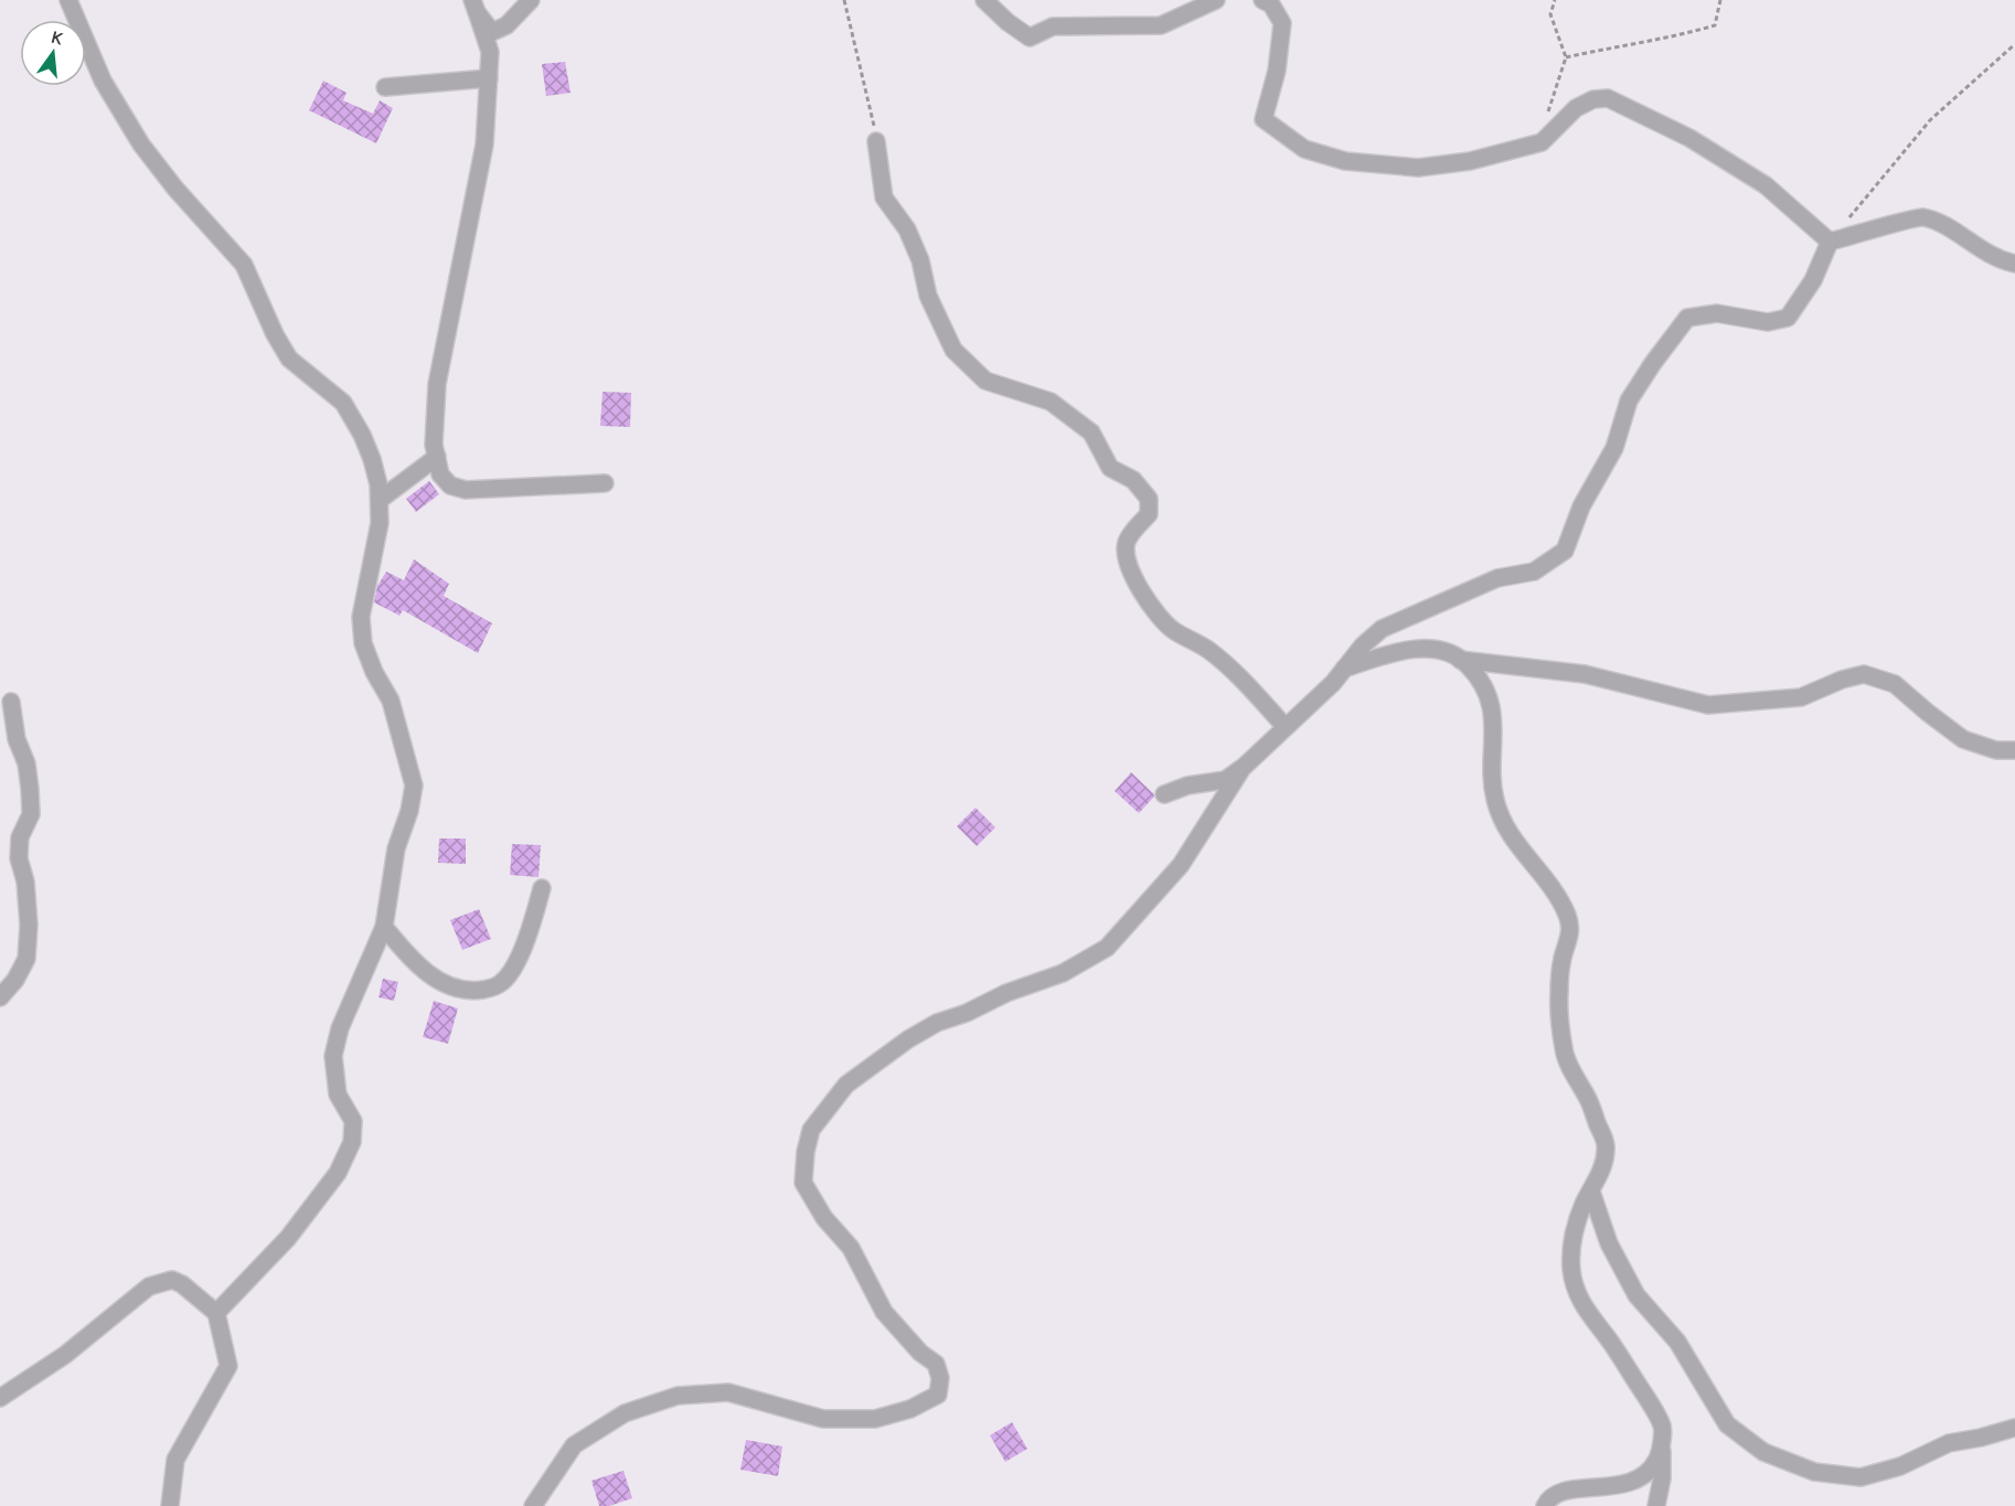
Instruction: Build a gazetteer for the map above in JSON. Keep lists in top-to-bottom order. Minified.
{"north":"top"}
